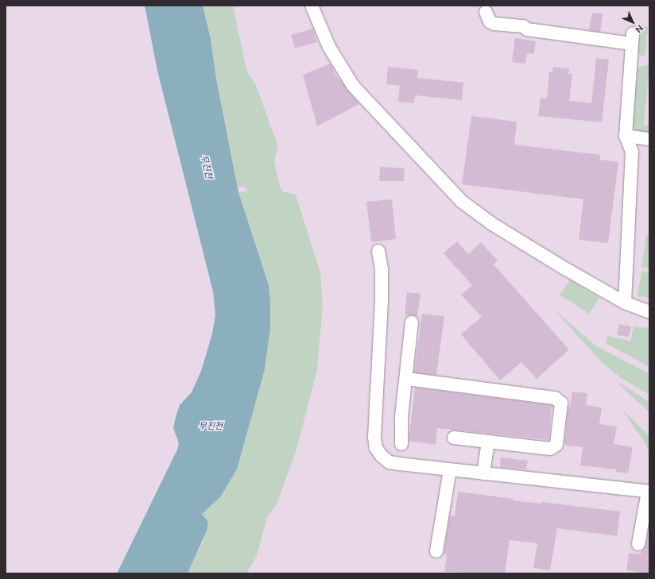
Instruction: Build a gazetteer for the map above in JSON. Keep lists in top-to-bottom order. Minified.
{"water":["무진천"],"north":"bottom right"}
